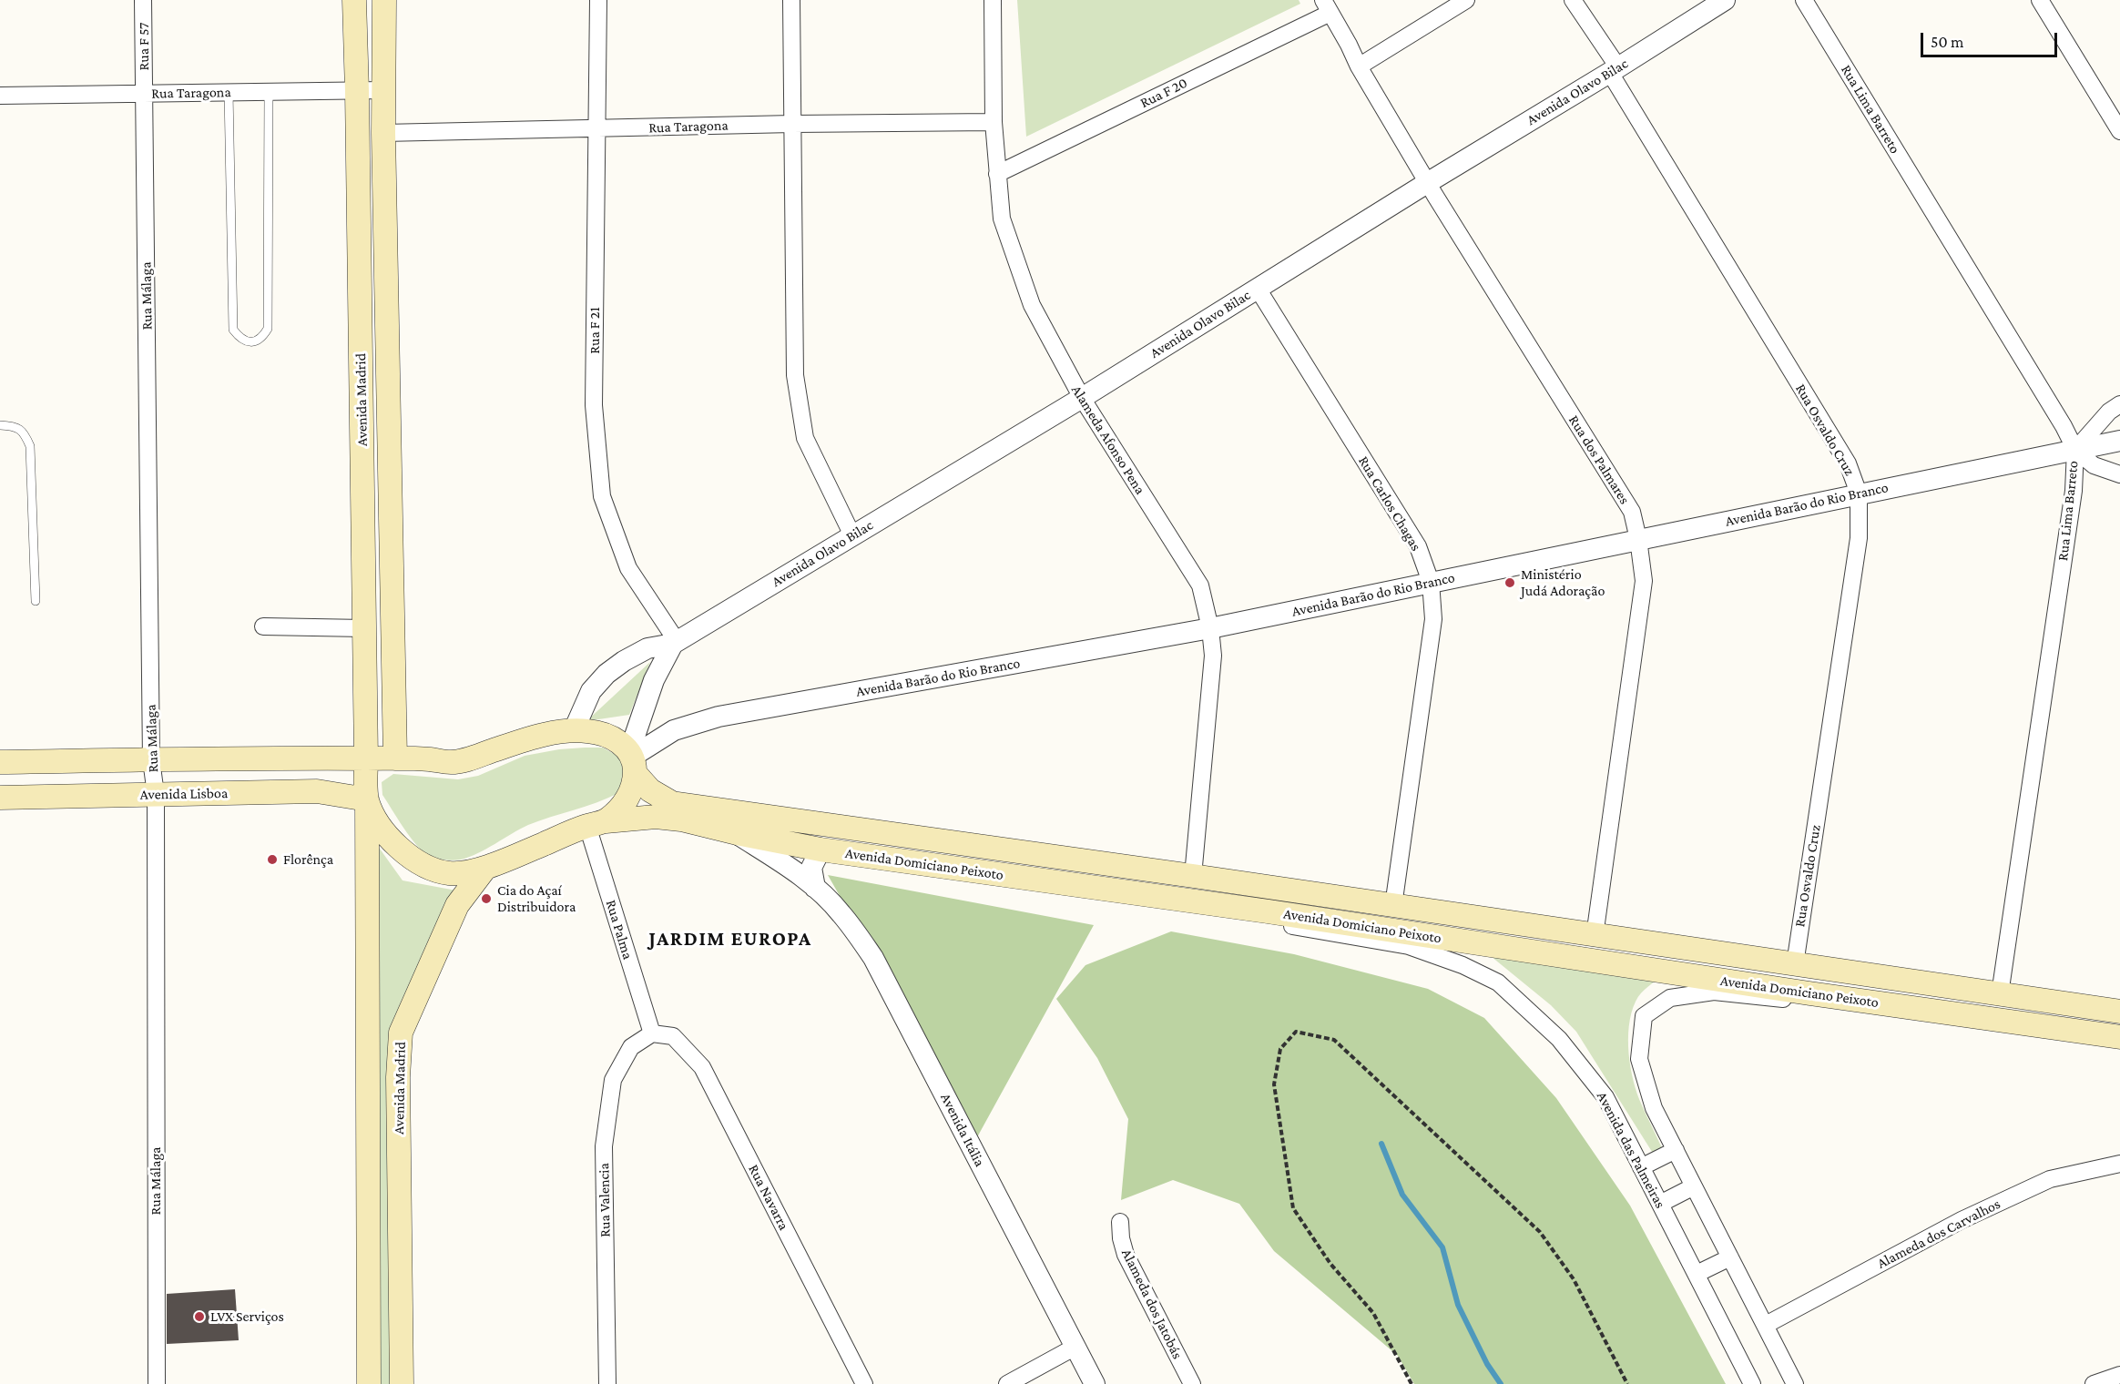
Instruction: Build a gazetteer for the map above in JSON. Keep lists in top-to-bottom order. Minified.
{"streets":{"main road":["Avenida Madrid","Avenida Lisboa","Avenida Domiciano Peixoto"],"street":["Rua F 57","Avenida Olavo Bilac","Rua Taragona","Rua F 20","Rua Lima Barreto","Rua Málaga","Rua F 21","Rua Osvaldo Cruz","Alameda Afonso Pena","Rua dos Palmares","Rua Carlos Chagas","Avenida Barão do Rio Branco","Rua Palma","Avenida Itália","Avenida das Palmeiras","Rua Navarra","Rua Valencia","Alameda dos Carvalhos","Alameda dos Jatobás"]},"crossings":[["Rua F 57","Rua Taragona"],["Rua F 57","Rua Málaga"],["Avenida Olavo Bilac","Rua F 20"],["Avenida Olavo Bilac","Rua F 21"],["Avenida Olavo Bilac","Rua Osvaldo Cruz"],["Avenida Olavo Bilac","Alameda Afonso Pena"],["Avenida Olavo Bilac","Rua dos Palmares"],["Avenida Olavo Bilac","Rua Carlos Chagas"],["Avenida Olavo Bilac","Avenida Domiciano Peixoto"],["Rua Taragona","Rua Málaga"],["Rua Taragona","Rua F 21"],["Rua Taragona","Avenida Madrid"],["Rua Taragona","Alameda Afonso Pena"],["Rua F 20","Alameda Afonso Pena"],["Rua F 20","Rua dos Palmares"],["Rua Lima Barreto","Avenida Barão do Rio Branco"],["Rua Lima Barreto","Avenida Domiciano Peixoto"],["Rua Málaga","Avenida Lisboa"],["Avenida Madrid","Avenida Lisboa"],["Avenida Madrid","Avenida Domiciano Peixoto"],["Rua Osvaldo Cruz","Avenida Barão do Rio Branco"],["Rua Osvaldo Cruz","Avenida Domiciano Peixoto"],["Alameda Afonso Pena","Avenida Barão do Rio Branco"],["Alameda Afonso Pena","Avenida Domiciano Peixoto"],["Rua dos Palmares","Avenida Barão do Rio Branco"],["Rua dos Palmares","Avenida Domiciano Peixoto"],["Rua Carlos Chagas","Avenida Barão do Rio Branco"],["Rua Carlos Chagas","Avenida Domiciano Peixoto"],["Avenida Barão do Rio Branco","Avenida Domiciano Peixoto"],["Avenida Domiciano Peixoto","Rua Palma"],["Avenida Domiciano Peixoto","Avenida Itália"],["Avenida Domiciano Peixoto","Avenida das Palmeiras"],["Rua Palma","Rua Navarra"],["Rua Palma","Rua Valencia"],["Rua Navarra","Rua Valencia"]],"districts":["JARDIM EUROPA"],"places":["Ministério Judá Adoração","Florênça","Cia do Açaí Distribuidora","LVX Serviços"],"scale_bar":"50 m"}
